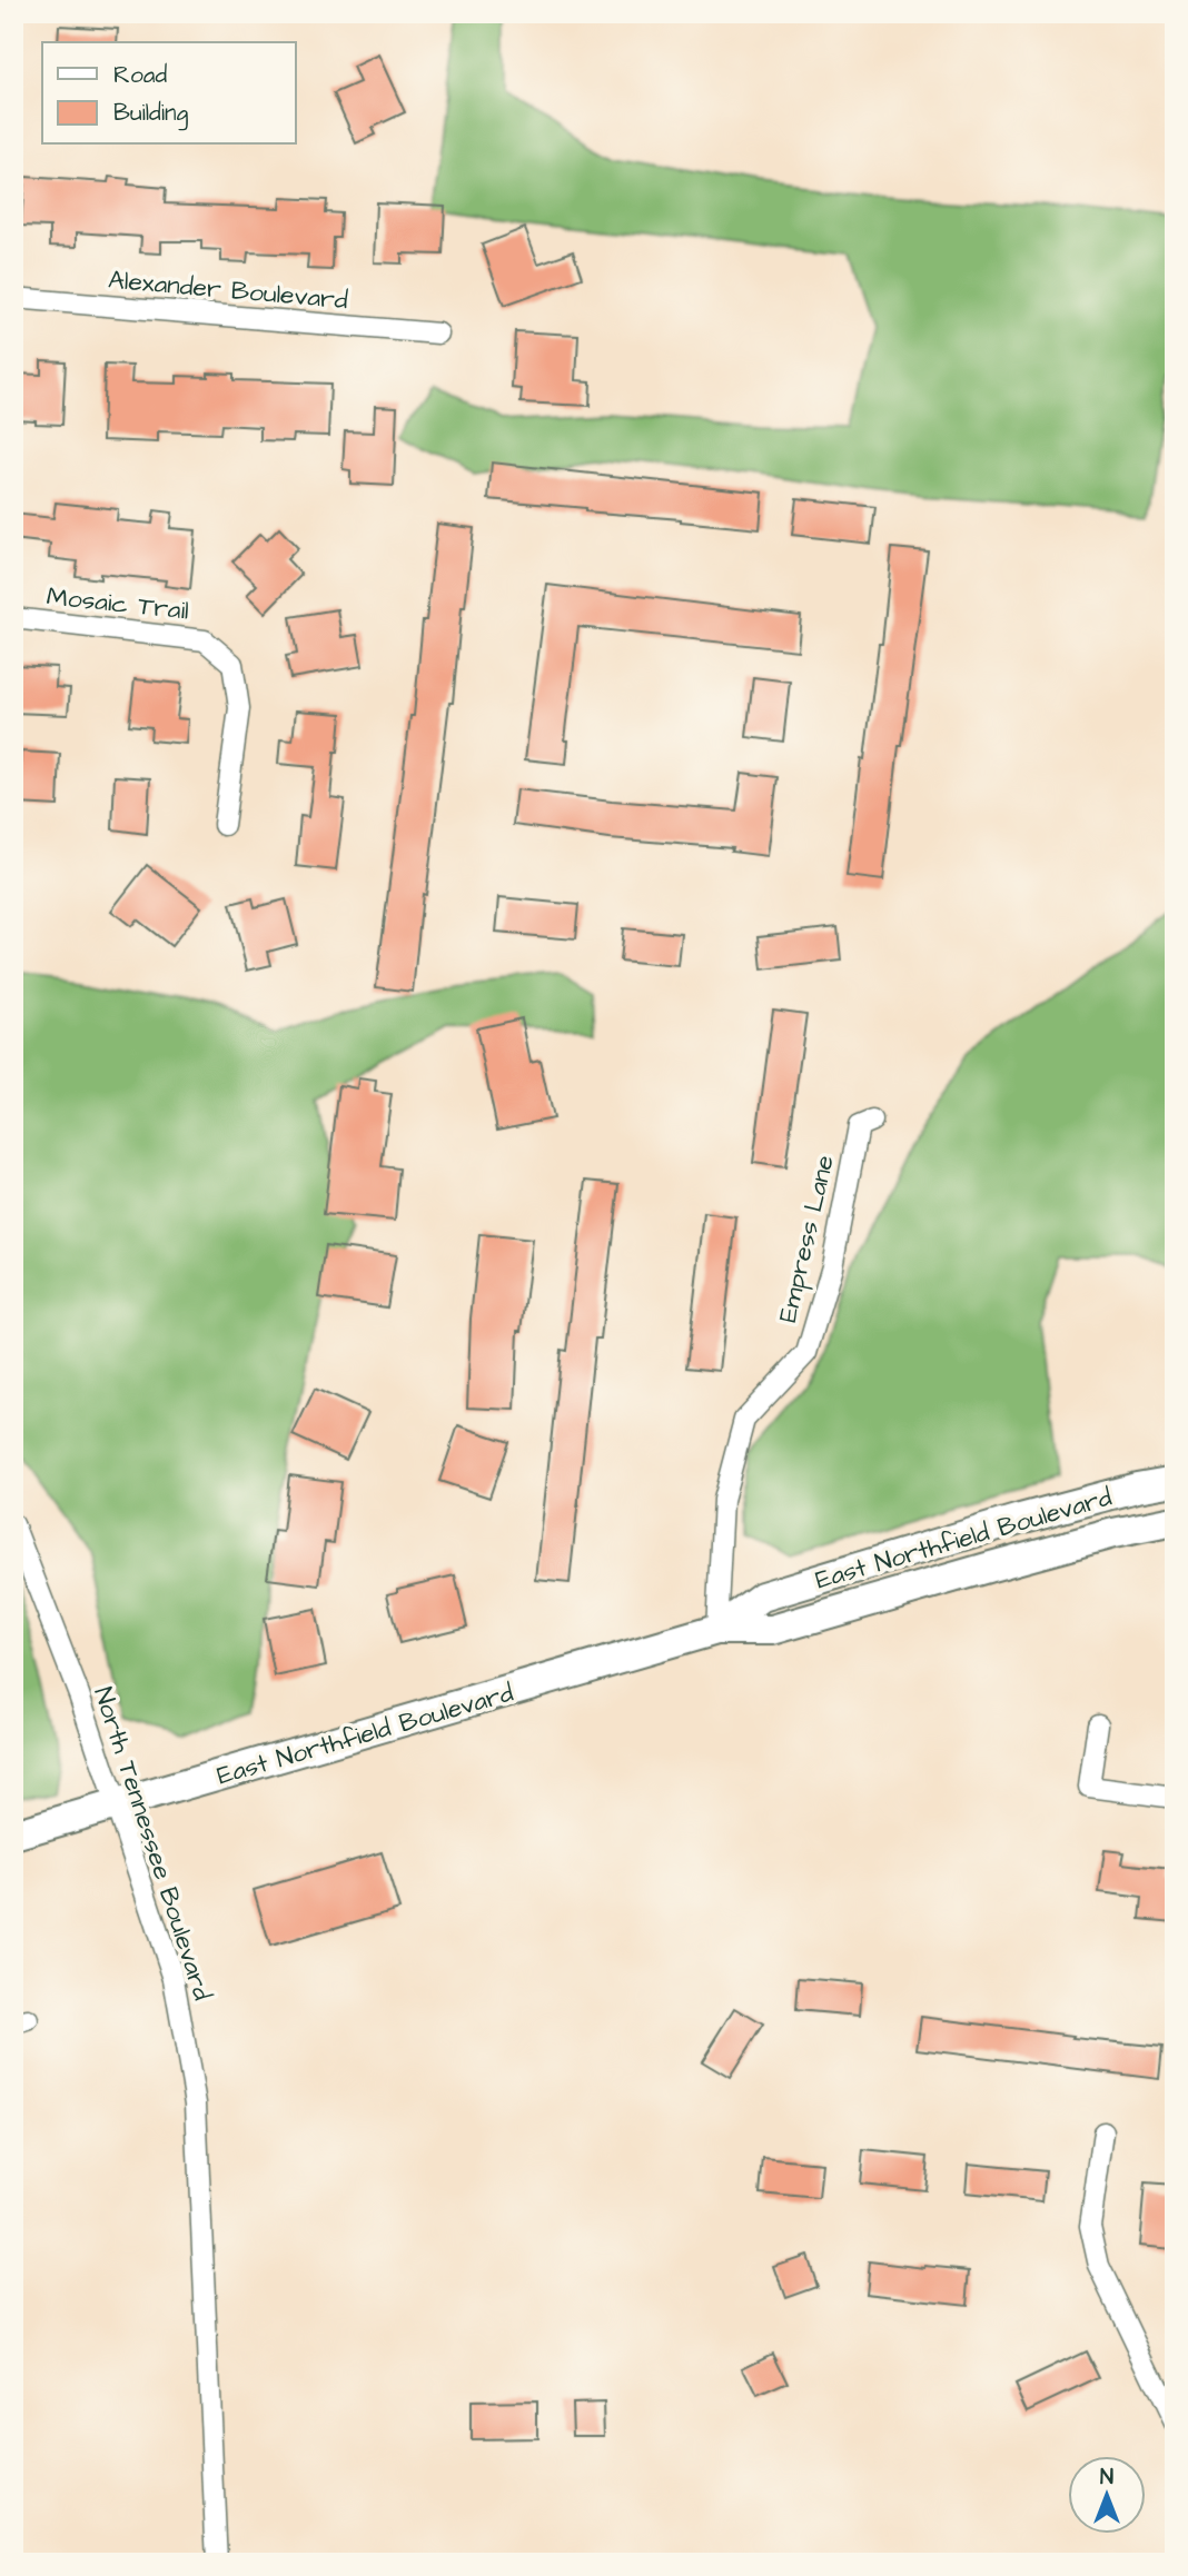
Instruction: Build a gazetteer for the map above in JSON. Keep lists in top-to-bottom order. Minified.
{"streets":{"main road":["East Northfield Boulevard"],"street":["Alexander Boulevard","Mosaic Trail","Empress Lane","North Tennessee Boulevard"]},"crossings":[["Empress Lane","East Northfield Boulevard"],["East Northfield Boulevard","North Tennessee Boulevard"]],"legend":["Road","Building"],"north":"top"}
